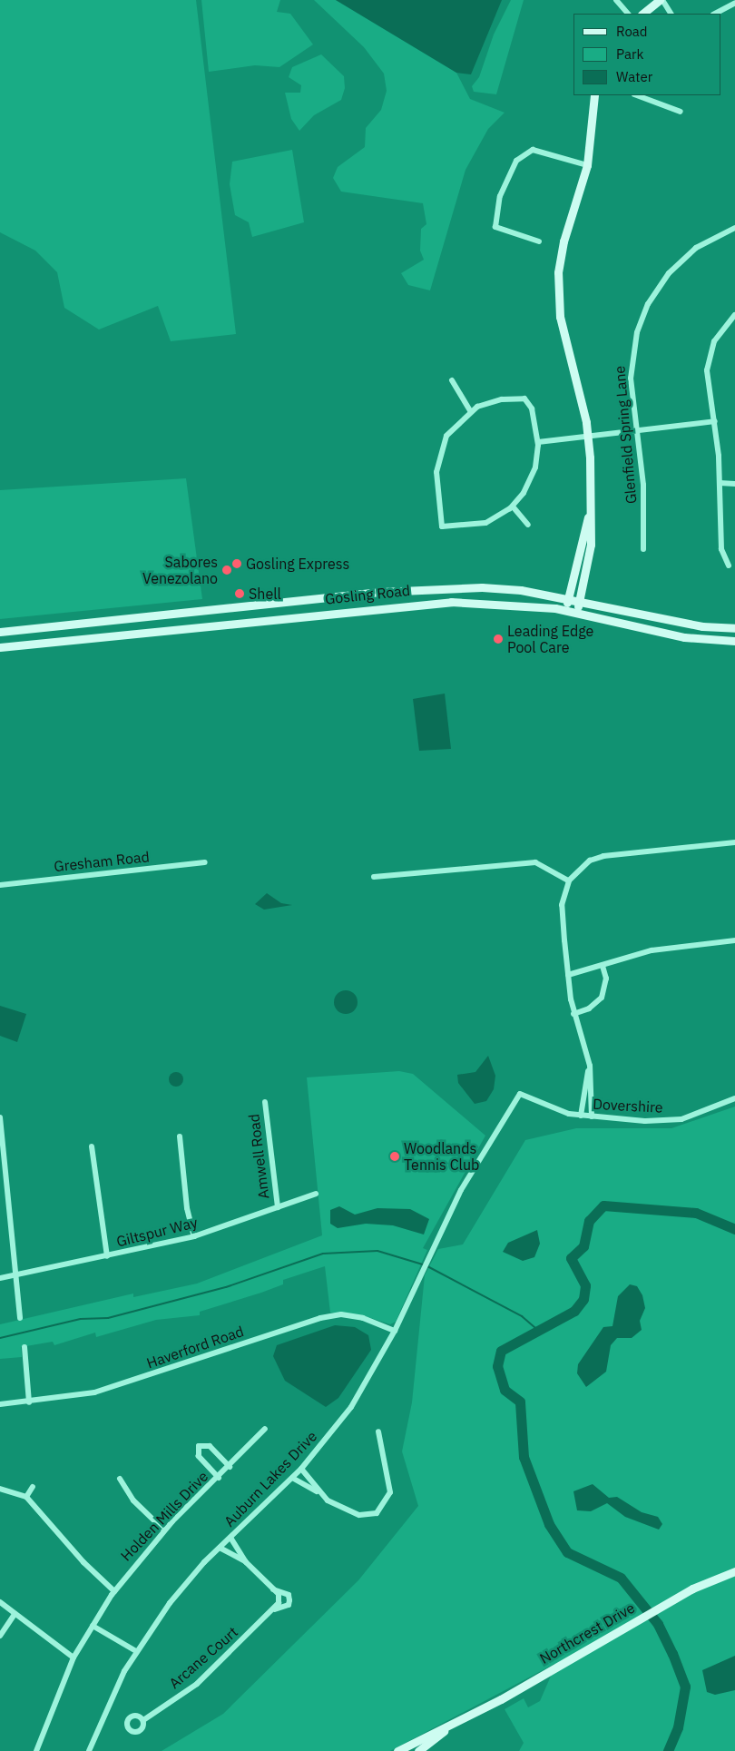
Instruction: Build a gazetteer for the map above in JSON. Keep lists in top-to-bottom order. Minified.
{"streets":{"main road":["Gosling Road","Northcrest Drive"],"street":["Glenfield Spring Lane","Gresham Road","Dovershire","Amwell Road","Giltspur Way","Haverford Road","Auburn Lakes Drive","Holden Mills Drive","Arcane Court"]},"crossings":[["Dovershire","Auburn Lakes Drive"],["Amwell Road","Giltspur Way"],["Haverford Road","Auburn Lakes Drive"],["Auburn Lakes Drive","Arcane Court"]],"places":["Gosling Express","Sabores Venezolano","Shell","Leading Edge Pool Care","Woodlands Tennis Club"],"legend":["Road","Park","Water"]}
